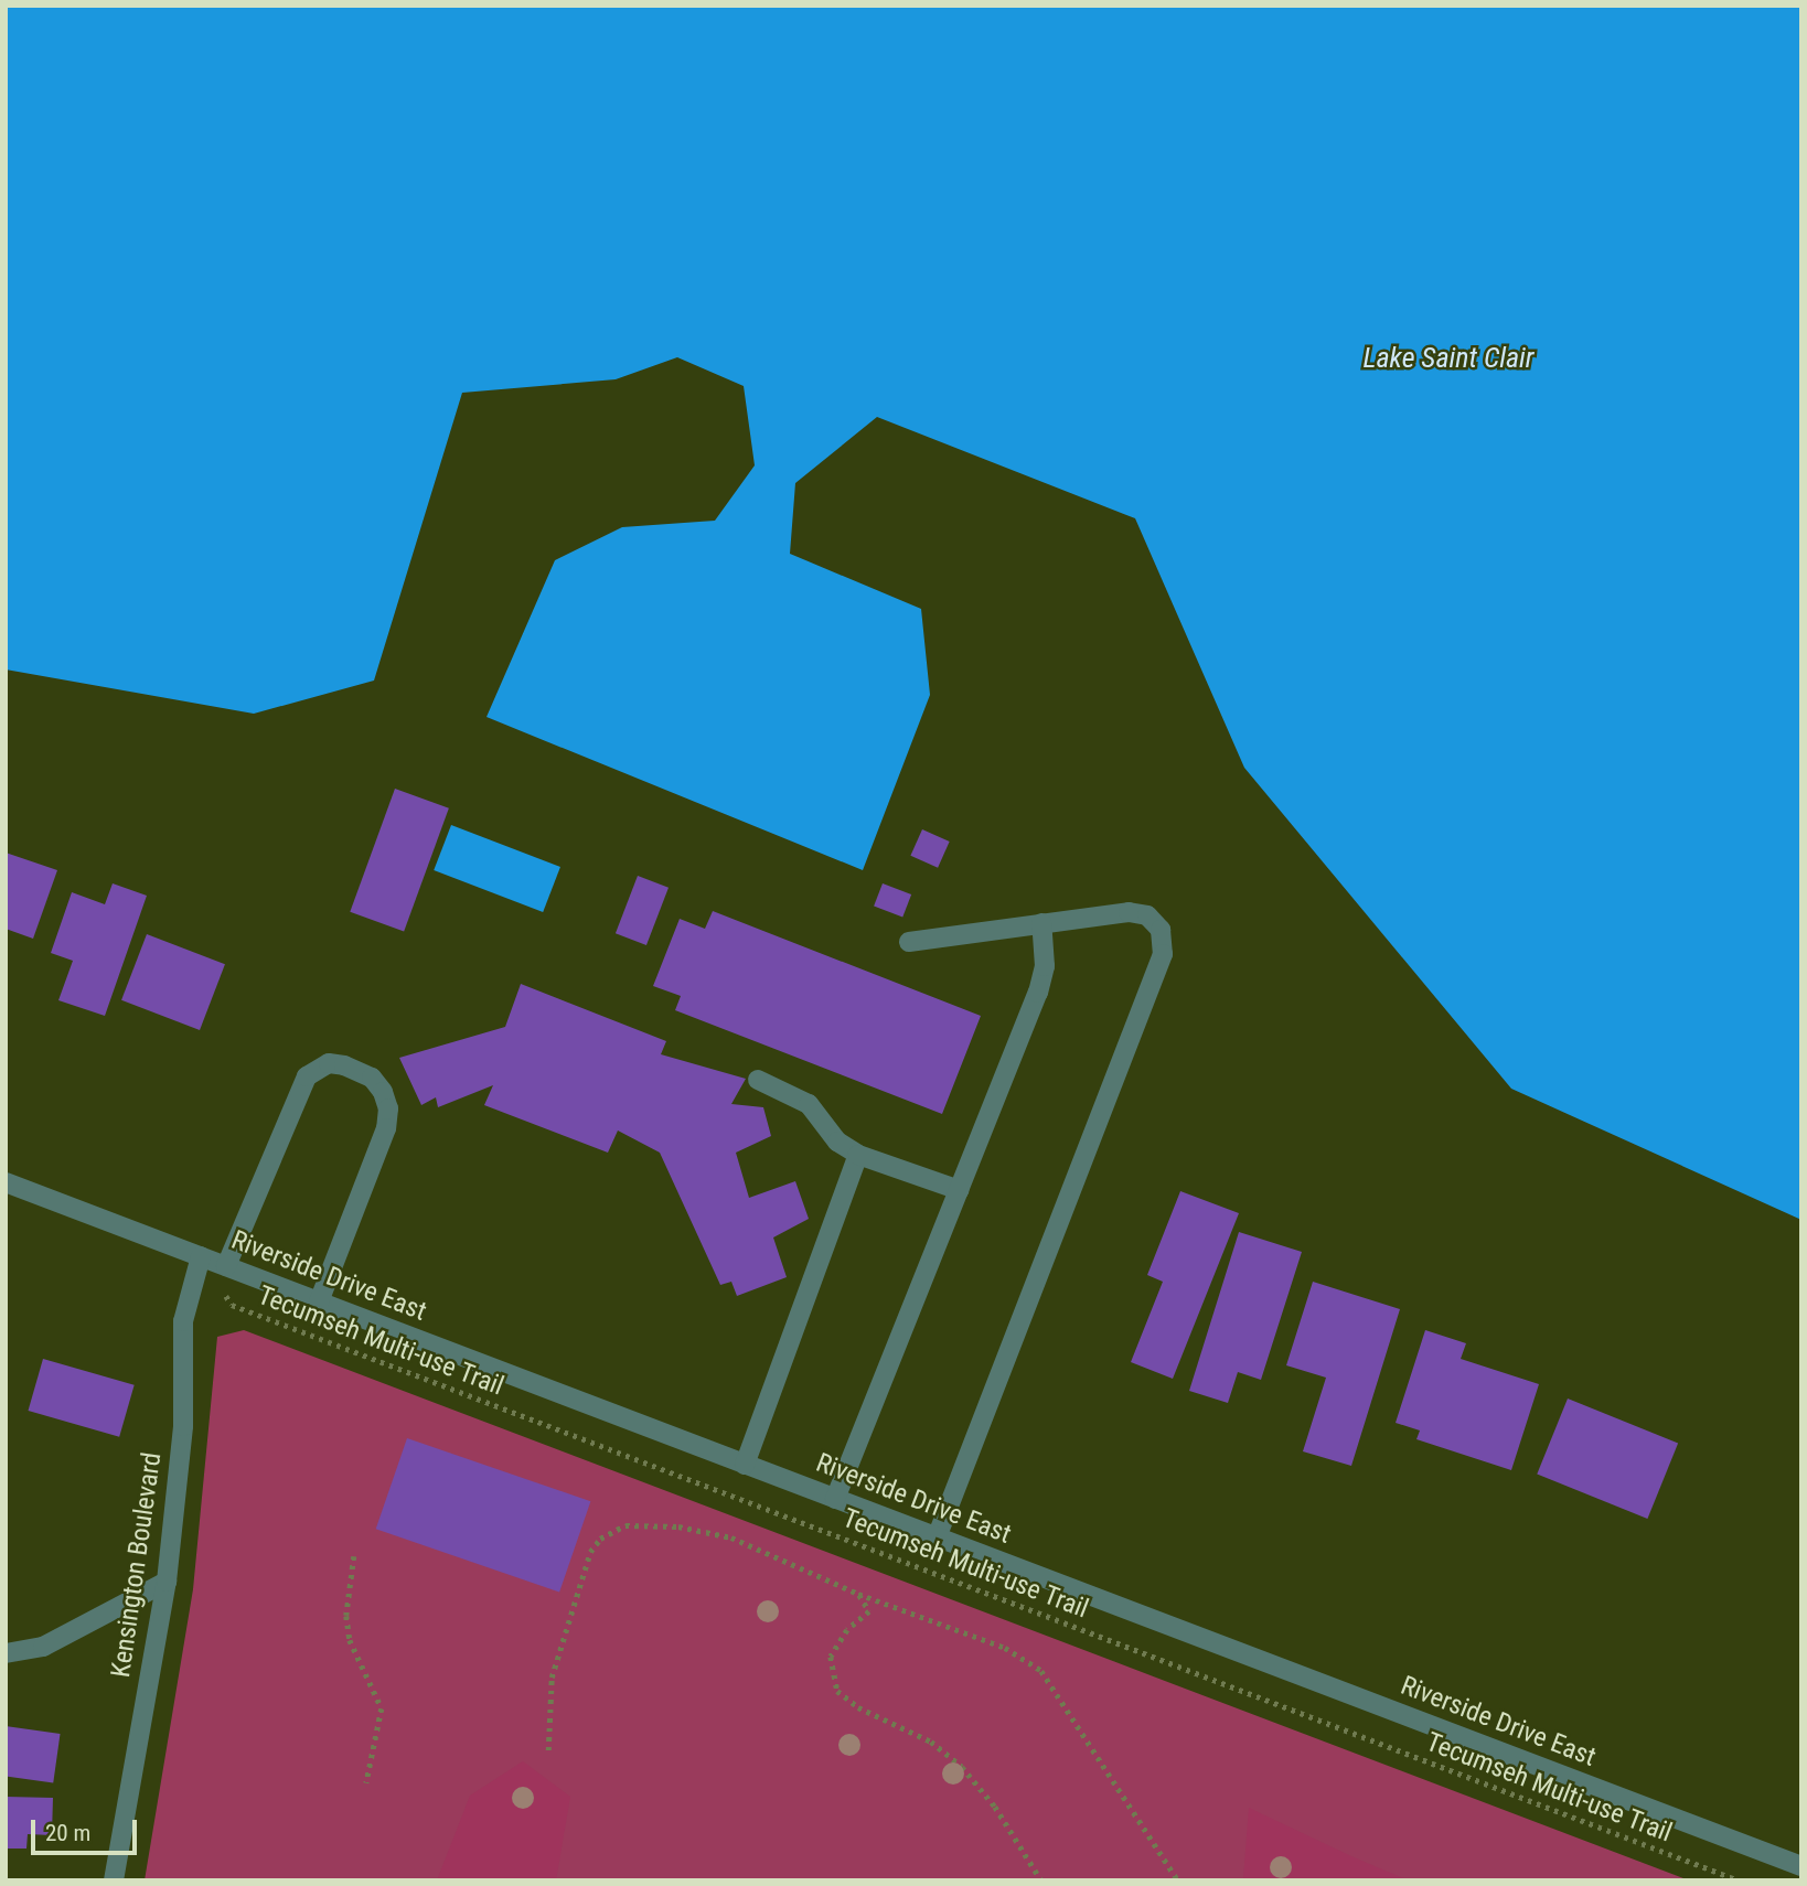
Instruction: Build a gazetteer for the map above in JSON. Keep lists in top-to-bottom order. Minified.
{"streets":{"street":["Riverside Drive East","Kensington Boulevard"],"path":["Tecumseh Multi-use Trail"]},"crossings":[["Riverside Drive East","Tecumseh Multi-use Trail"],["Riverside Drive East","Kensington Boulevard"],["Tecumseh Multi-use Trail","Kensington Boulevard"]],"water":["Lake Saint Clair"],"scale_bar":"20 m"}
